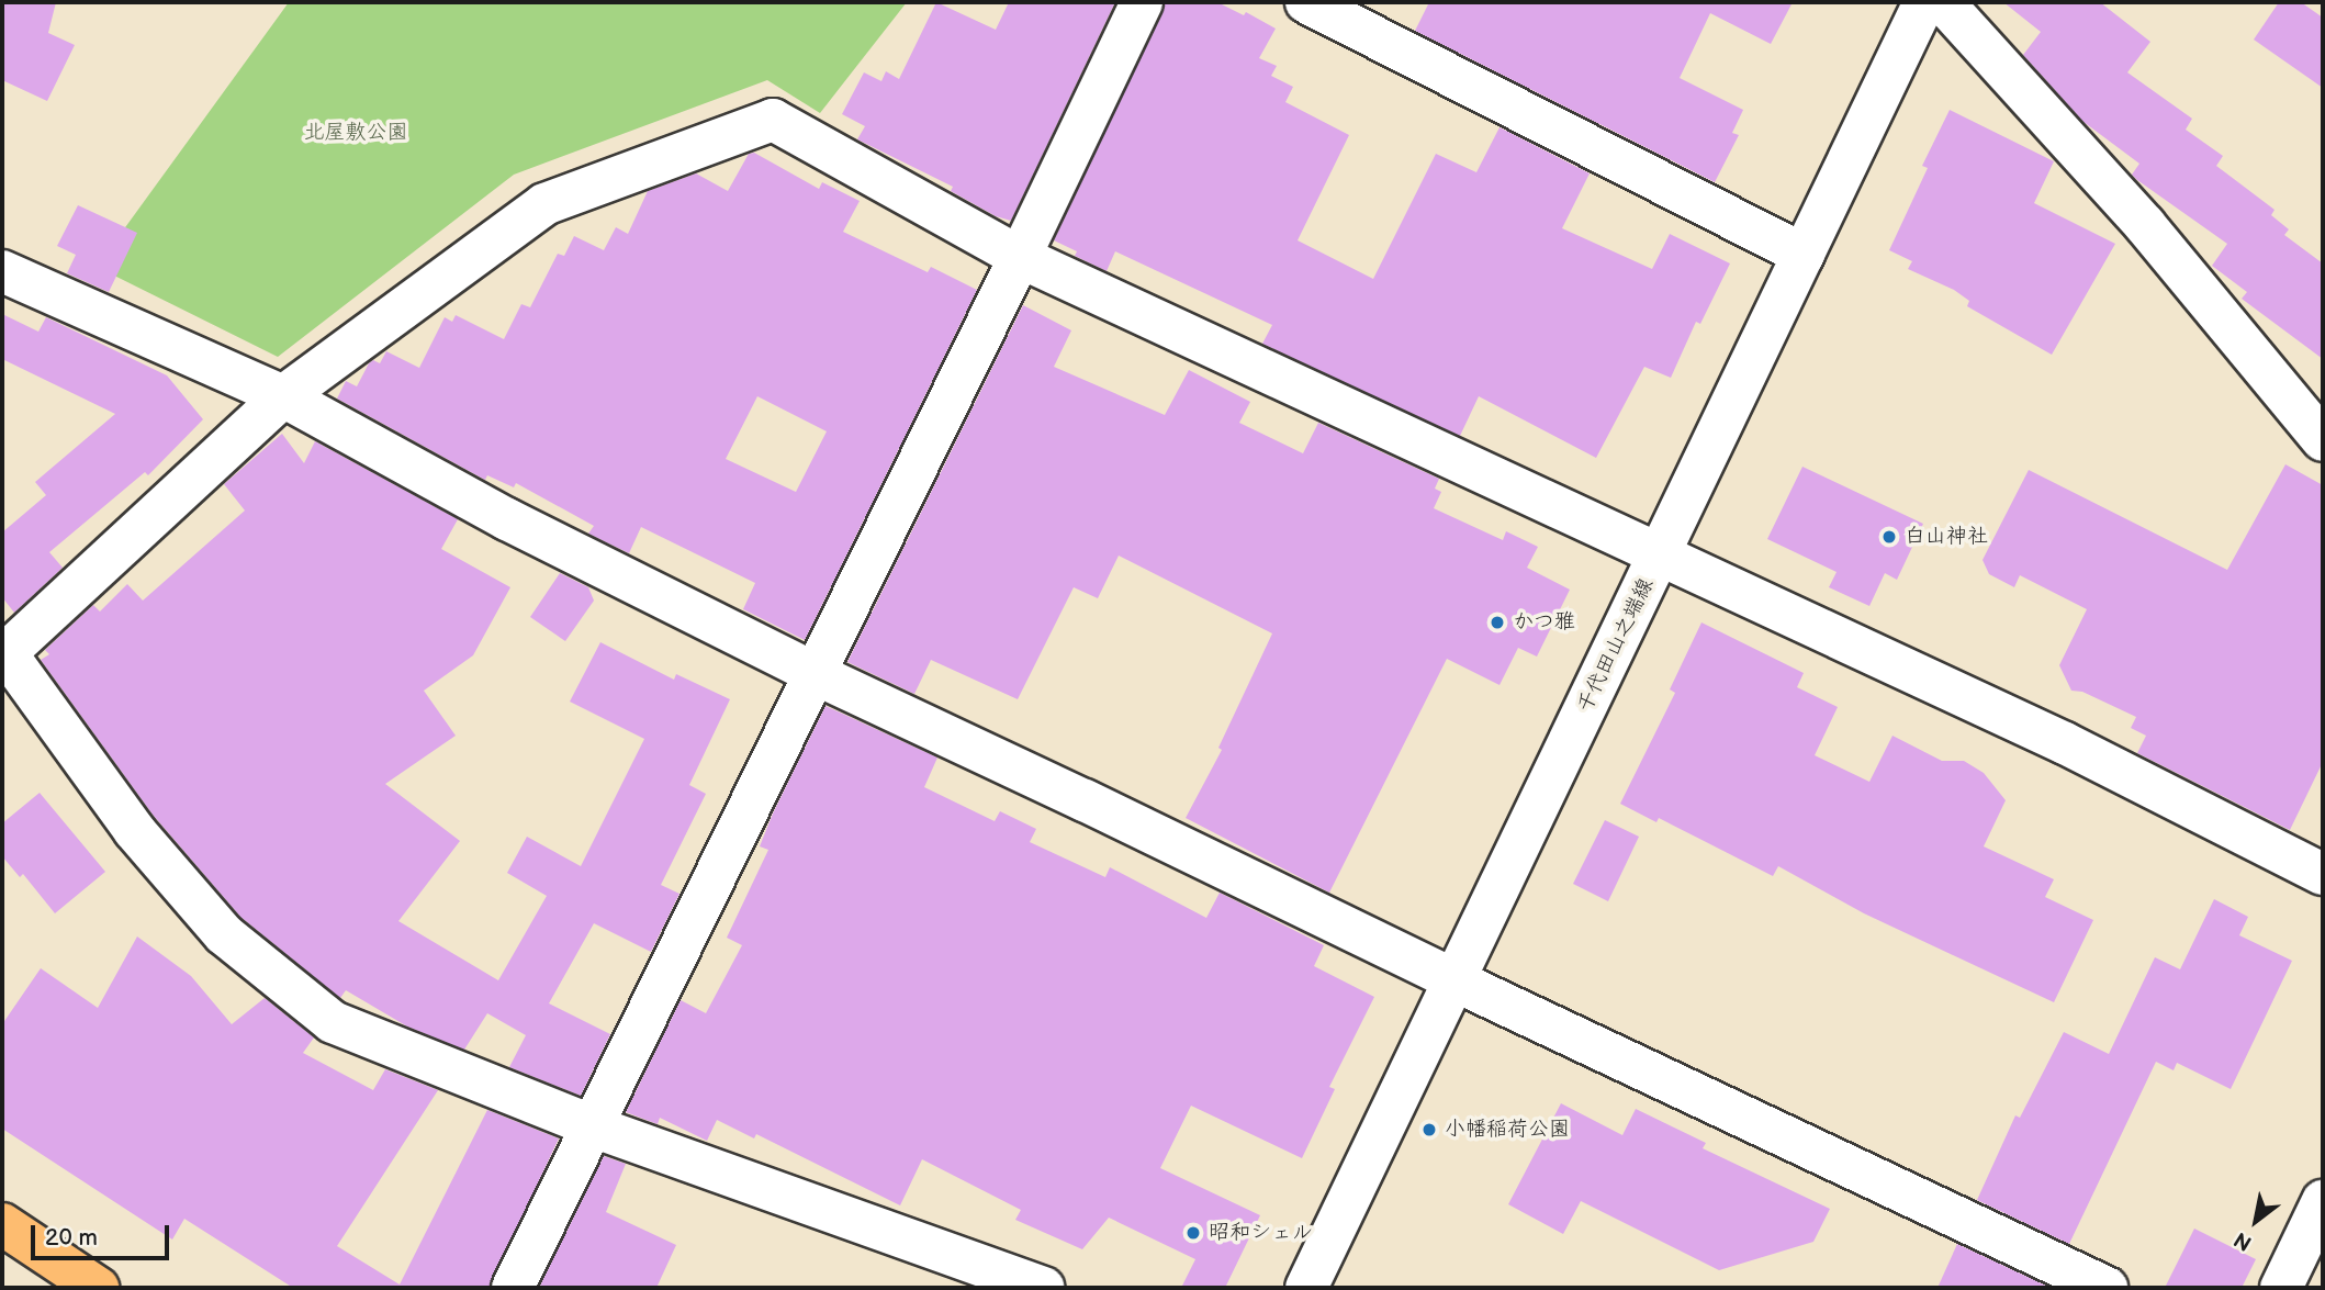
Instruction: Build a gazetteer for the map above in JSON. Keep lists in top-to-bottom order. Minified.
{"streets":{"street":["千代田山之端線"]},"parks":["北屋敷公園"],"places":["白山神社","かつ雅","小幡稲荷公園","昭和シェル"],"scale_bar":"20 m","north":"bottom left"}
